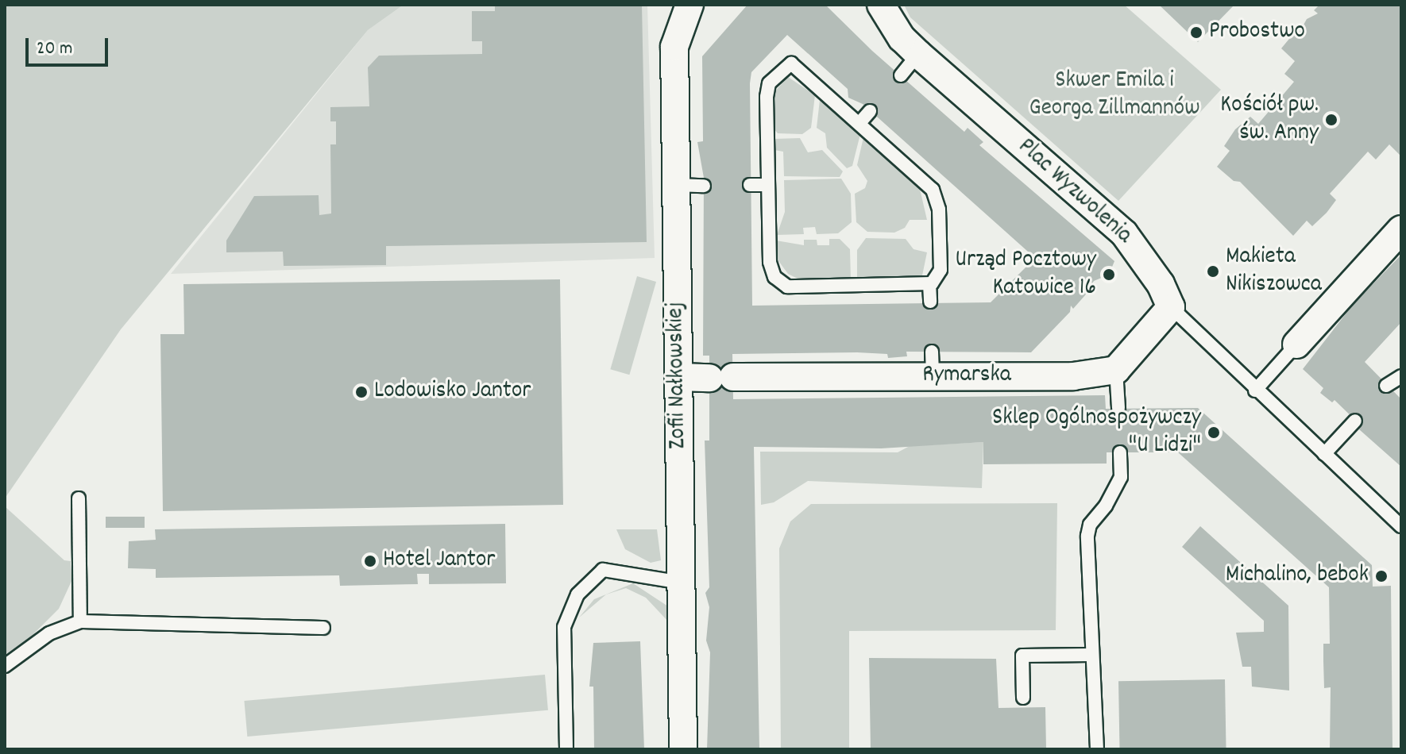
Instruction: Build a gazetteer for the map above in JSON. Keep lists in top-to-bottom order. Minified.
{"streets":{"street":["Plac Wyzwolenia","Zofii Nałkowskiej","Rymarska"]},"crossings":[["Zofii Nałkowskiej","Rymarska"]],"parks":["Skwer Emila i Georga Zillmannów"],"places":["Probostwo","Kościół pw. św. Anny","Makieta Nikiszowca","Urząd Pocztowy Katowice 16","Lodowisko Jantor","Sklep Ogólnospożywczy \"U Lidzi\"","Hotel Jantor","Michalino, bebok"],"scale_bar":"20 m"}
